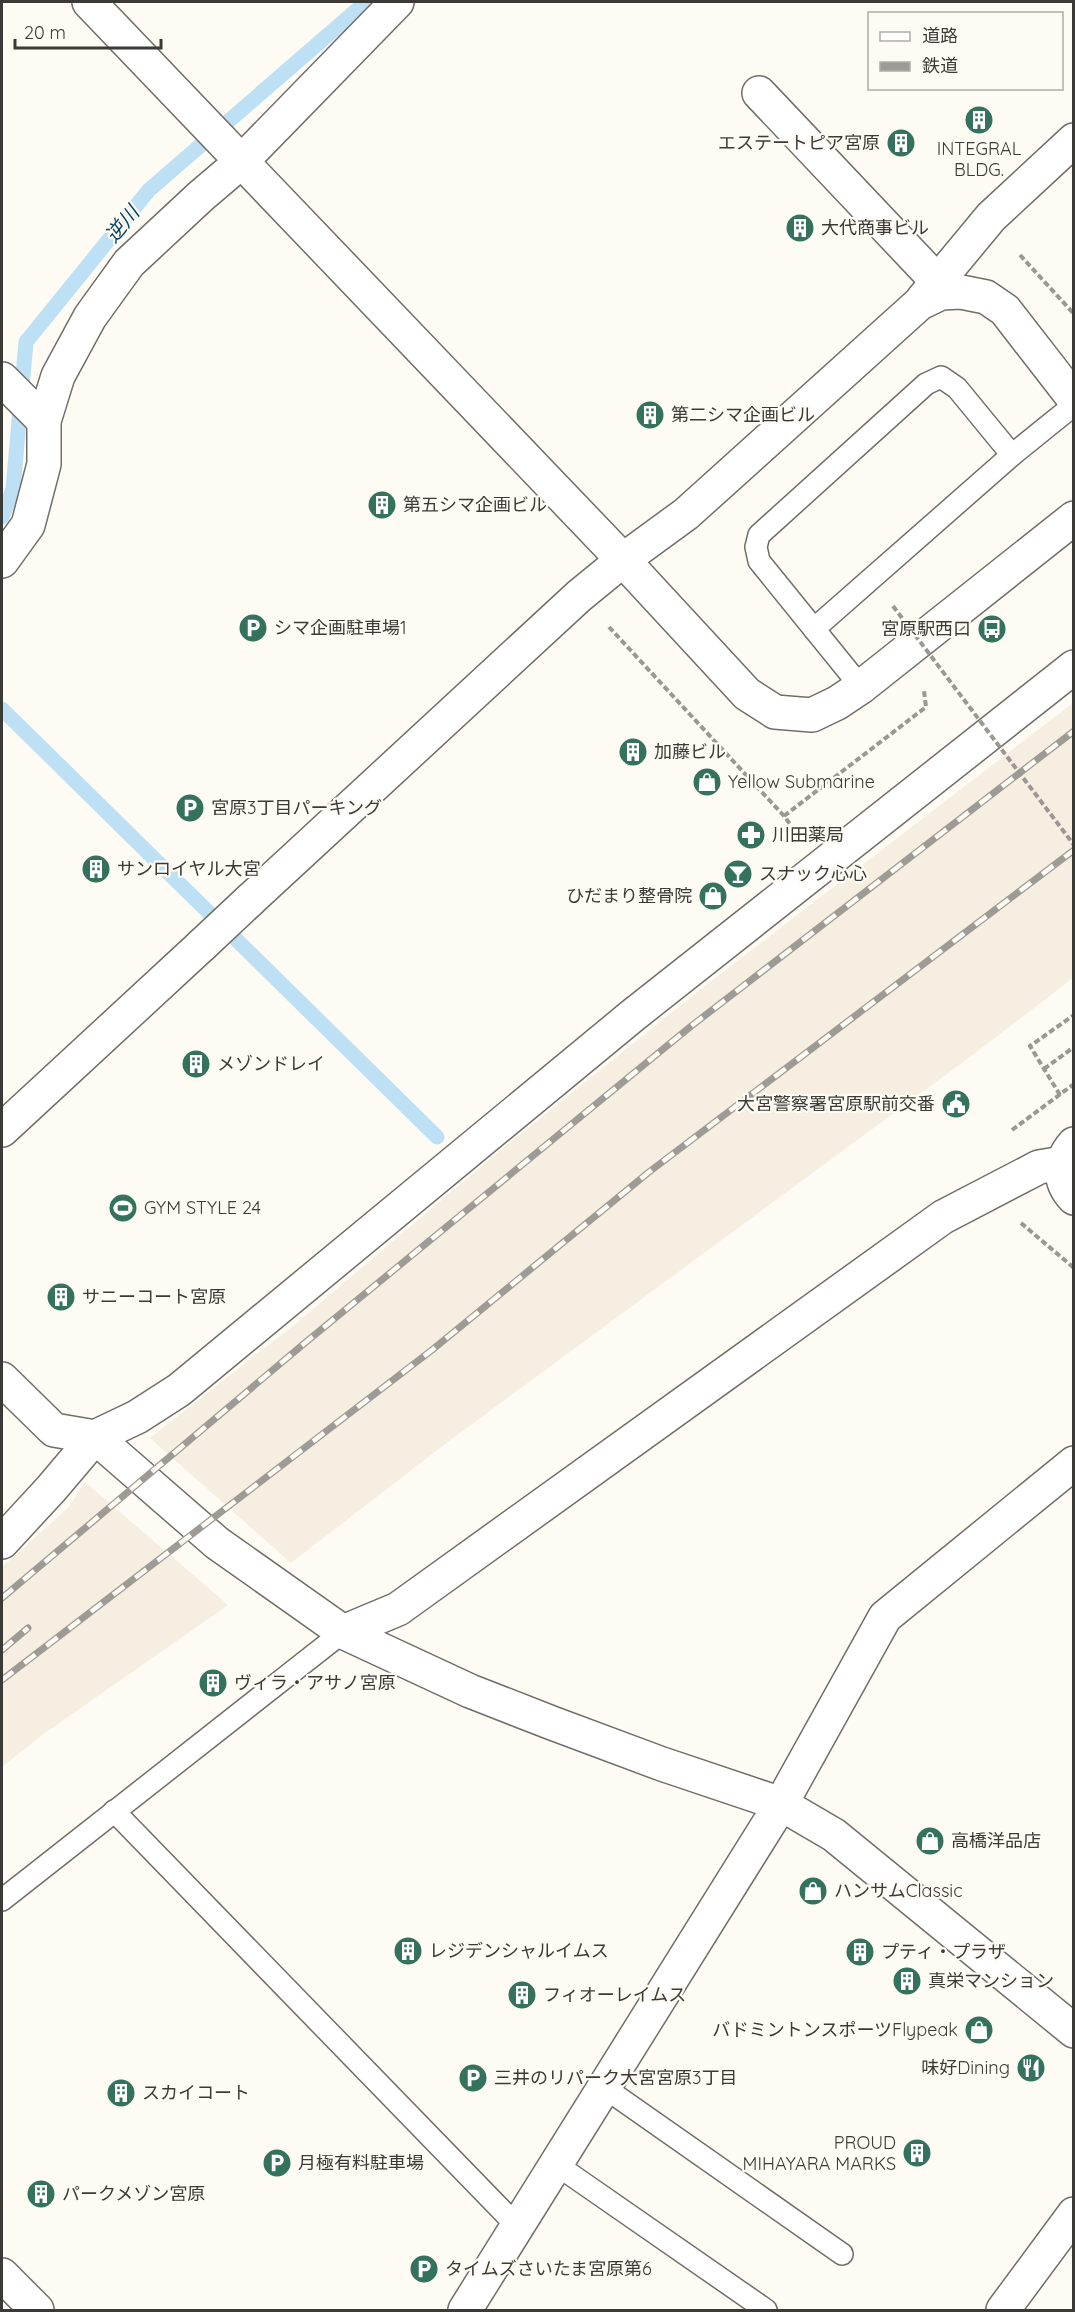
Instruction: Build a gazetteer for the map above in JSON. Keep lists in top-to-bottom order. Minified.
{"water":["逆川"],"places":{"building":["INTEGRAL BLDG.","エステートピア宮原","大代商事ビル","第二シマ企画ビル","第五シマ企画ビル","加藤ビル","サンロイヤル大宮","メゾンドレイ","サニーコート宮原","ヴィラ・アサノ宮原","レジデンシャルイムス","プティ・プラザ","真栄マンション","フィオーレイムス","スカイコート","PROUD MIHAYARA MARKS","パークメゾン宮原"],"parking":["シマ企画駐車場1","宮原3丁目パーキング","三井のリパーク大宮宮原3丁目","月極有料駐車場","タイムズさいたま宮原第6"],"bus stop":["宮原駅西口"],"shop":["Yellow Submarine","ひだまり整骨院","高橋洋品店","ハンサムClassic","バドミントンスポーツFlypeak"],"pharmacy":["川田薬局"],"bar":["スナック心心"],"public building":["大宮警察署宮原駅前交番"],"sports":["GYM STYLE 24"],"restaurant":["味好Dining"]},"legend":["道路","鉄道"],"scale_bar":"20 m"}
